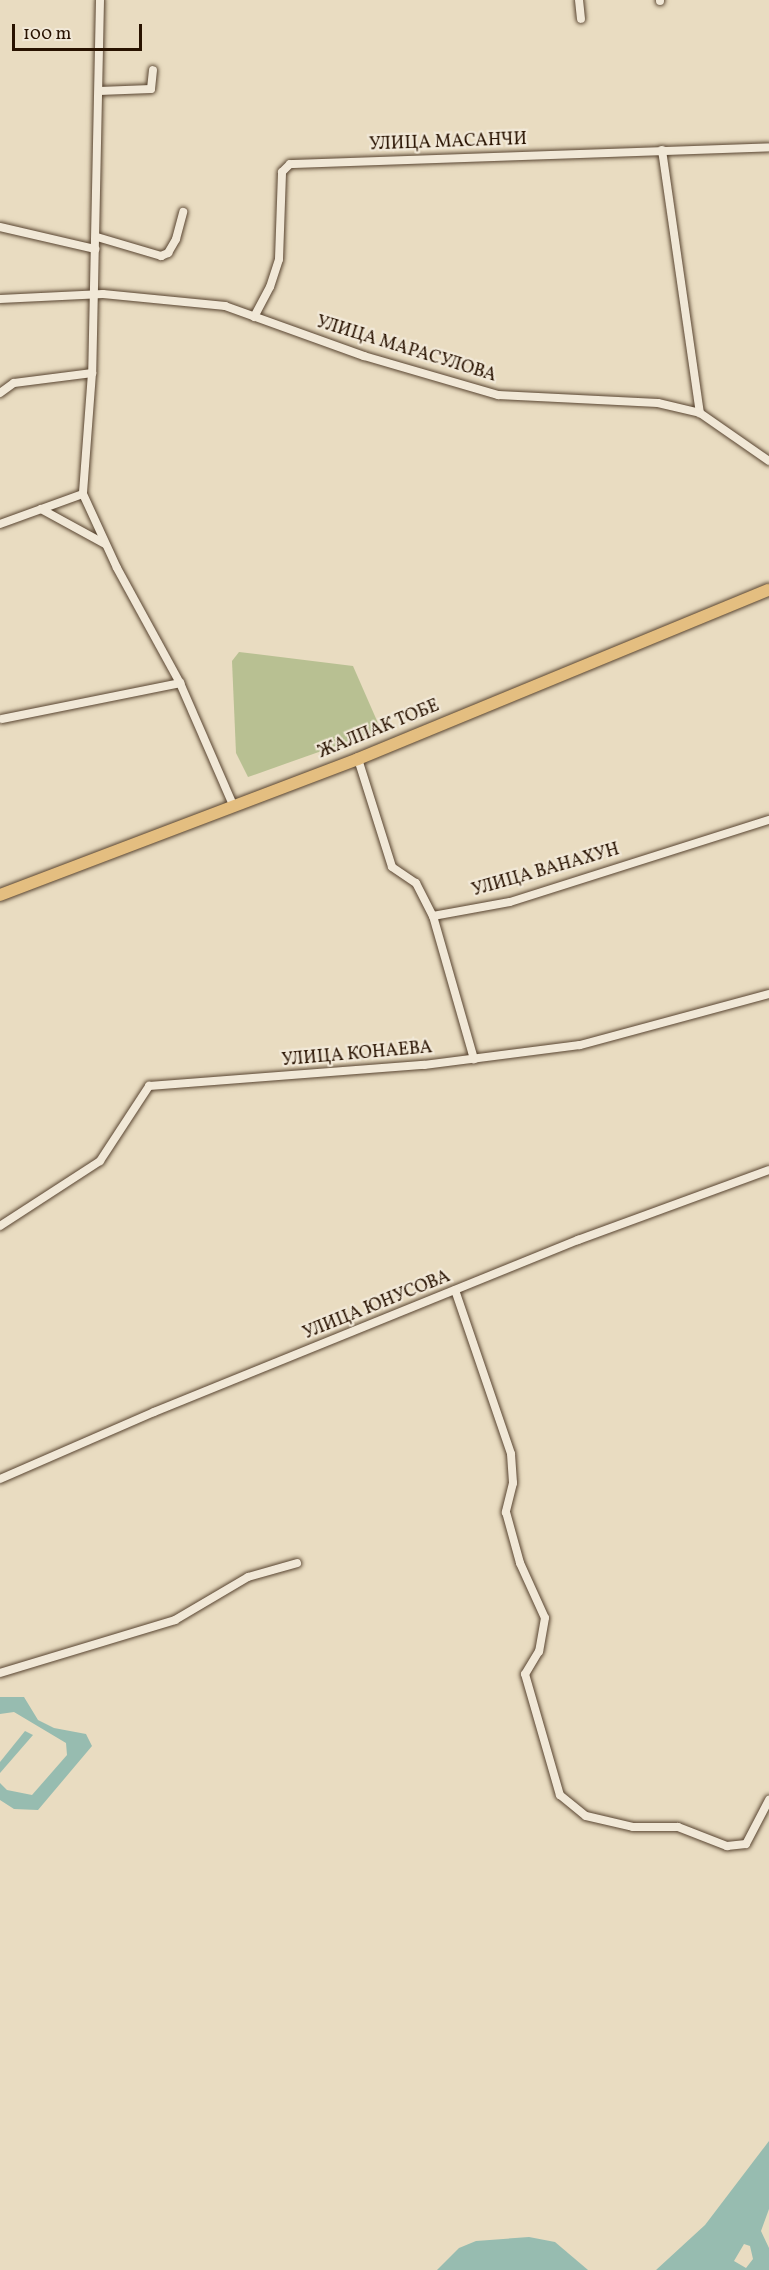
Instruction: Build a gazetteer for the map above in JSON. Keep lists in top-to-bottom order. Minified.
{"streets":{"main road":["ЖАЛПАК ТОБЕ"],"street":["УЛИЦА МАСАНЧИ","УЛИЦА МАРАСУЛОВА","УЛИЦА ВАНАХУН","УЛИЦА КОНАЕВА","УЛИЦА ЮНУСОВА"]},"crossings":[["УЛИЦА МАСАНЧИ","УЛИЦА МАРАСУЛОВА"]],"scale_bar":"100 m"}
